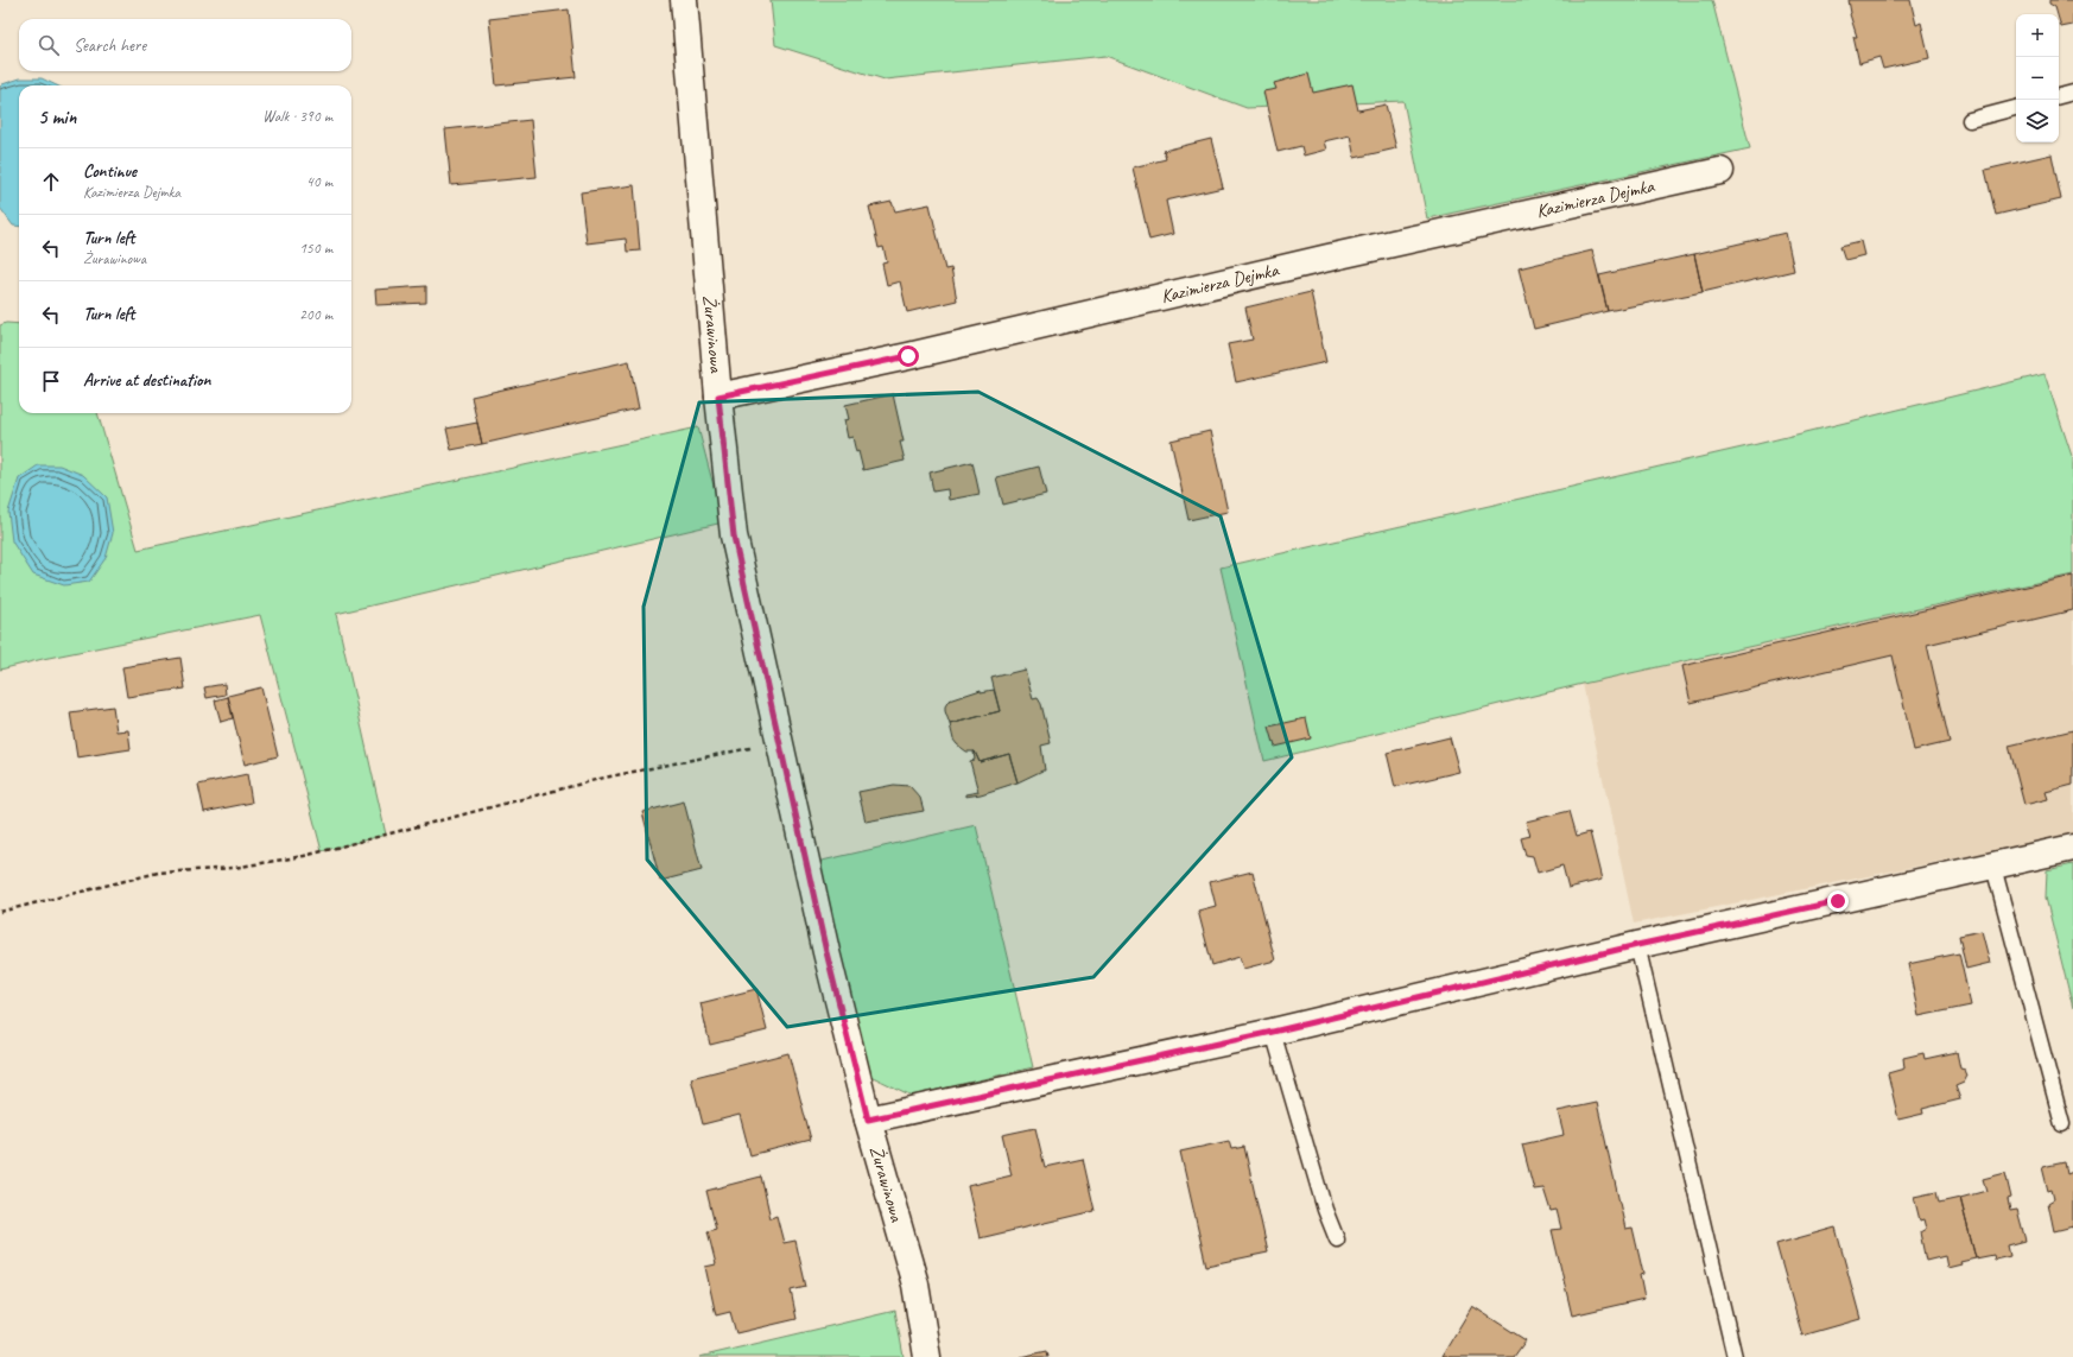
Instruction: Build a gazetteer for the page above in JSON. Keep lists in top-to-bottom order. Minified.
{"streets":{"street":["Kazimierza Dejmka","Żurawinowa"]},"crossings":[["Kazimierza Dejmka","Żurawinowa"]],"page":{"map_buttons":["+","−"],"search":"Search here","heading":["5 min","Walk · 390 m"],"list":[["Continue","Kazimierza Dejmka","40 m"],["Turn left","Żurawinowa","150 m"],["Turn left","200 m"],"Arrive at destination"]}}
